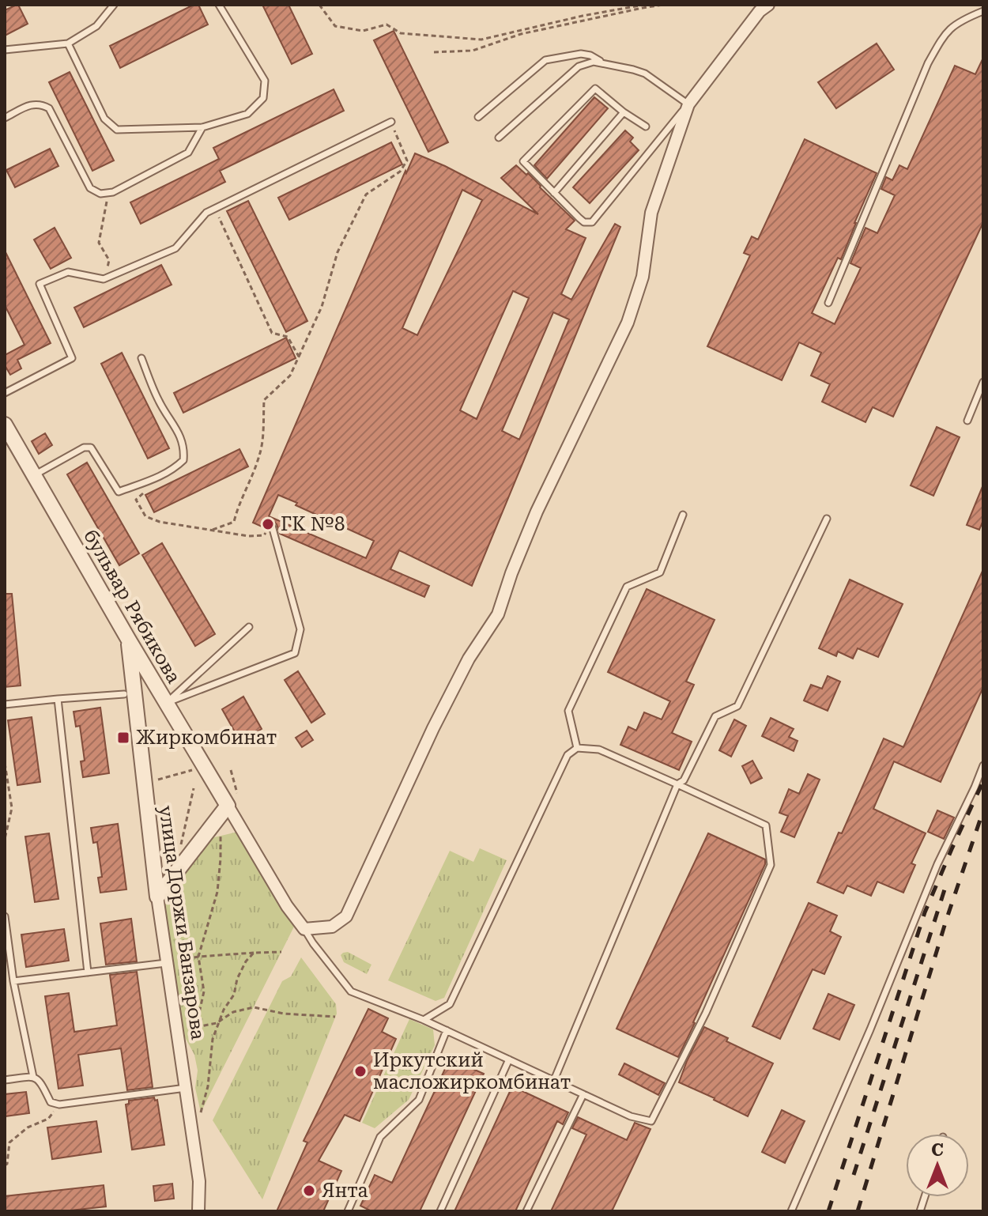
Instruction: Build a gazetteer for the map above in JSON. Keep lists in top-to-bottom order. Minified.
{"streets":{"street":["бульвар Рябикова","улица Доржи Банзарова"]},"crossings":[["бульвар Рябикова","улица Доржи Банзарова"]],"places":{"other":["ГК №8","Иркутский масложиркомбинат","Янта"],"transit":["Жиркомбинат"]},"north":"top"}
